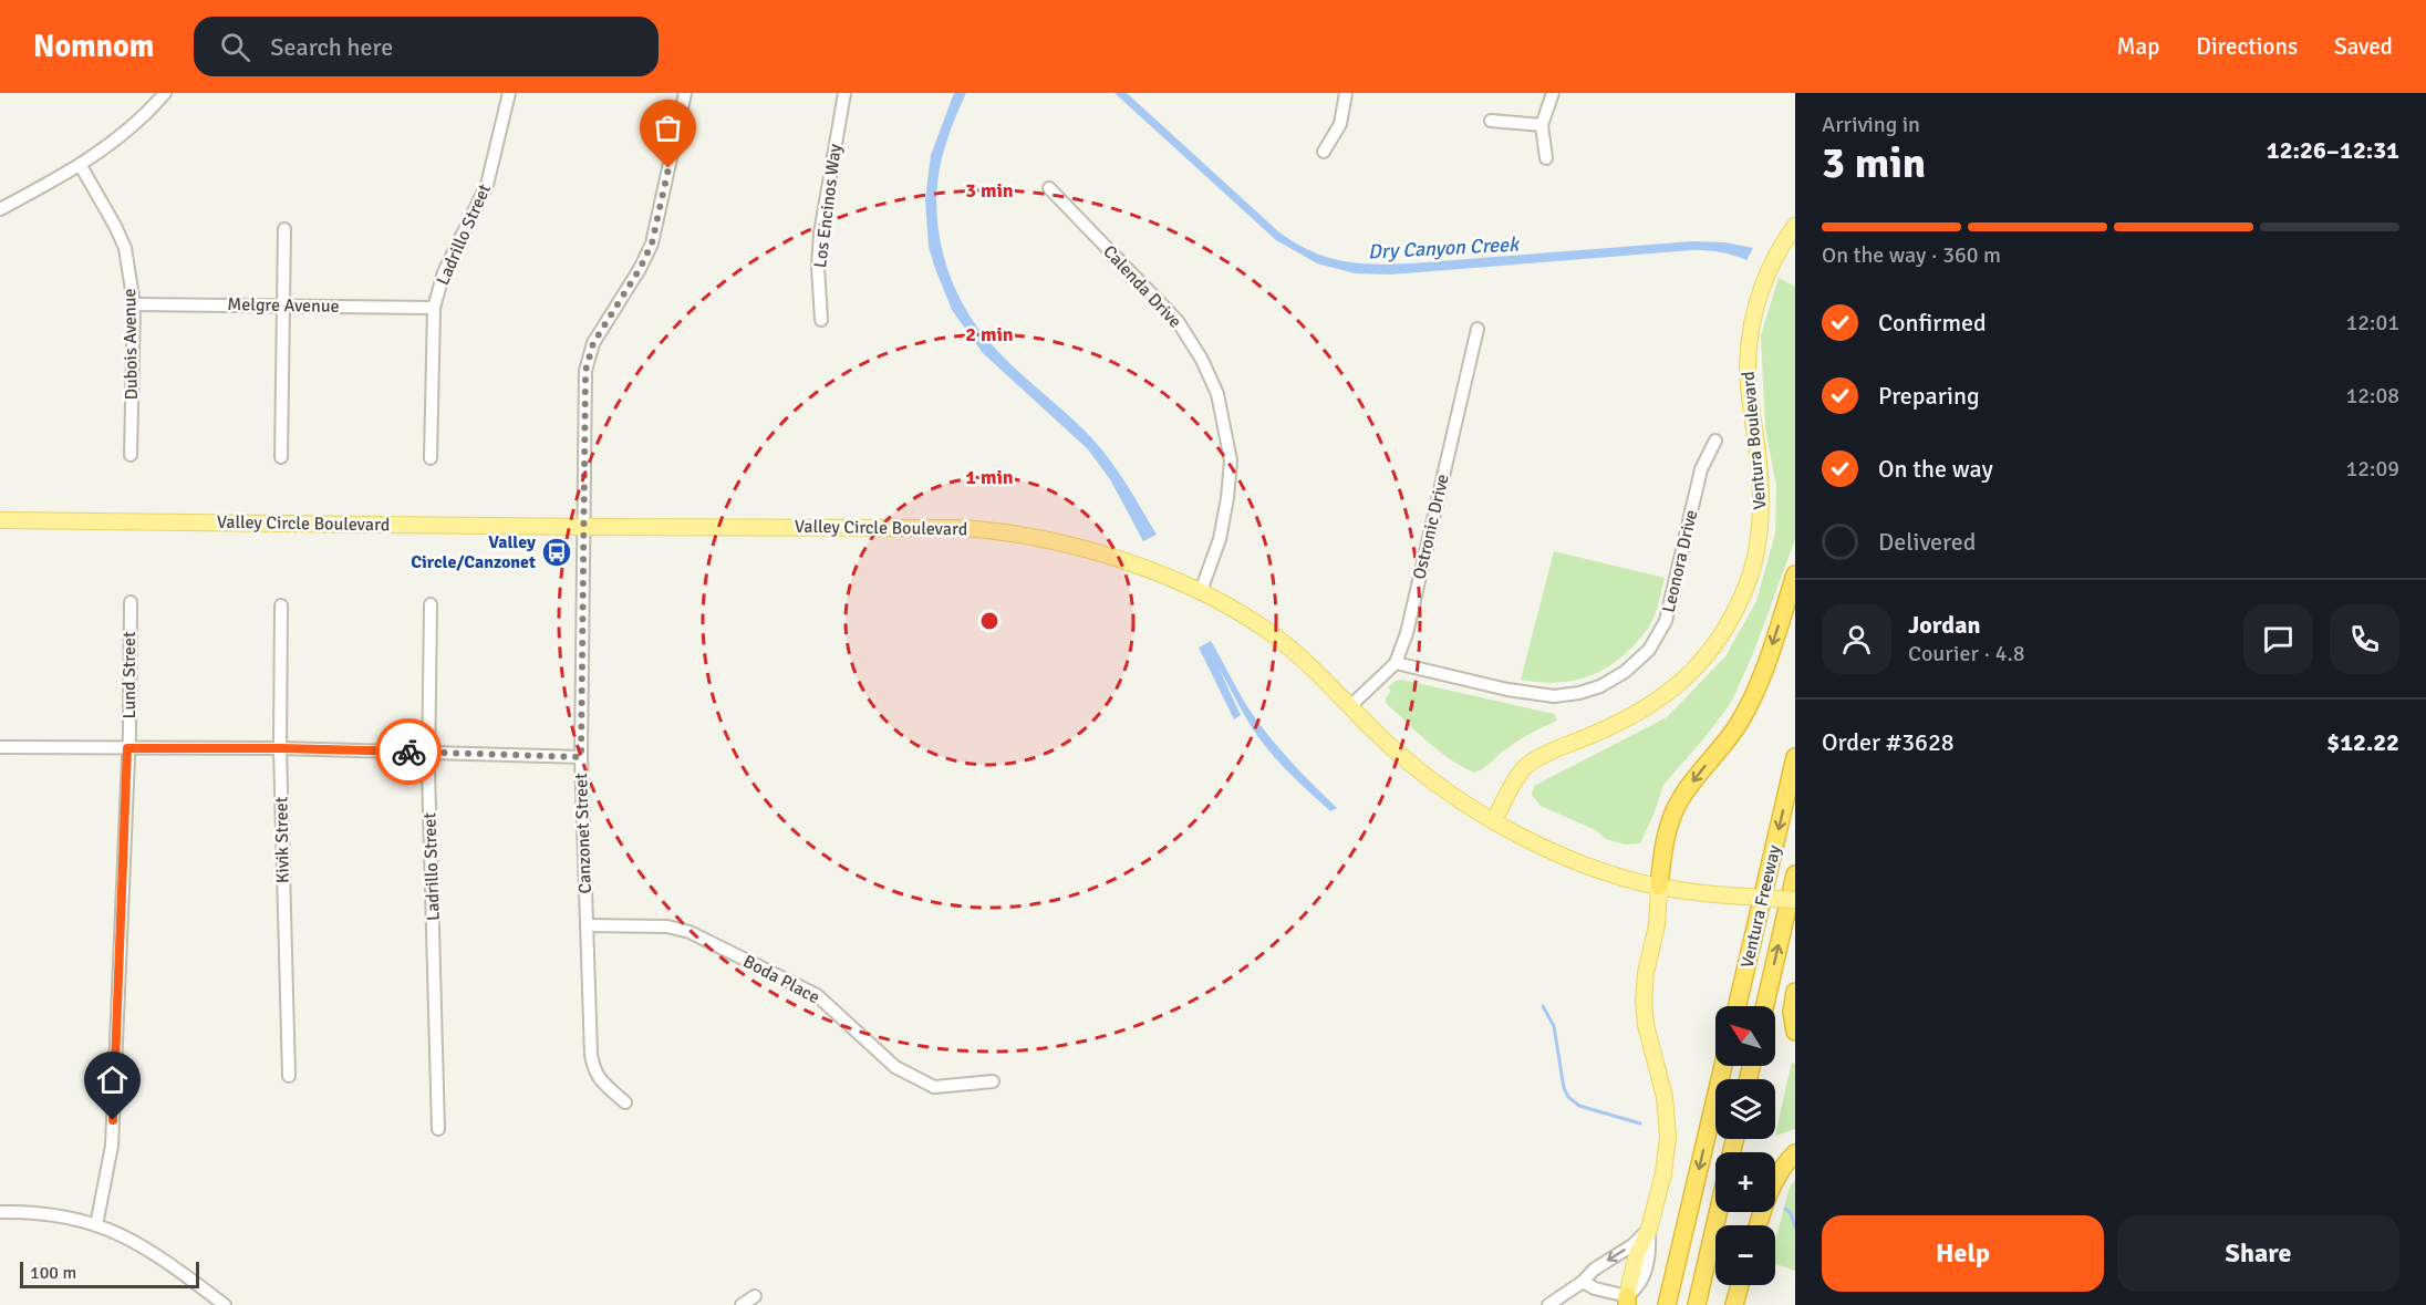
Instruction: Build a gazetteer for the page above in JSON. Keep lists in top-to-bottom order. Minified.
{"streets":{"highway":["Ventura Freeway"],"main road":["Ventura Boulevard","Valley Circle Boulevard"],"street":["Los Encinos Way","Ladrillo Street","Calenda Drive","Melgre Avenue","Dubois Avenue","Ostronic Drive","Leonora Drive","Lund Street","Canzonet Street","Kivik Street","Boda Place"]},"crossings":[["Ladrillo Street","Melgre Avenue"],["Calenda Drive","Valley Circle Boulevard"],["Melgre Avenue","Dubois Avenue"],["Ventura Boulevard","Valley Circle Boulevard"],["Valley Circle Boulevard","Ostronic Drive"],["Valley Circle Boulevard","Canzonet Street"],["Ostronic Drive","Leonora Drive"],["Canzonet Street","Boda Place"]],"water":["Dry Canyon Creek"],"places":{"bus stop":["Valley Circle/Canzonet"]},"scale_bar":"100 m","north":"top left","page":{"header":"Nomnom","search":"Search here","nav":["Map","Directions","Saved"],"heading":["3 min","Arriving in","12:26–12:31"],"panel":["Jordan","Courier · 4.8","Order #3628","$12.22"],"bar":"On the way · 360 m","list":[["Confirmed","12:01"],["Preparing","12:08"],["On the way","12:09"],"Delivered"],"map_buttons":["+","−"],"buttons":["Help","Share"],"scale":"100 m"},"rings":["3 min","2 min","1 min"]}
